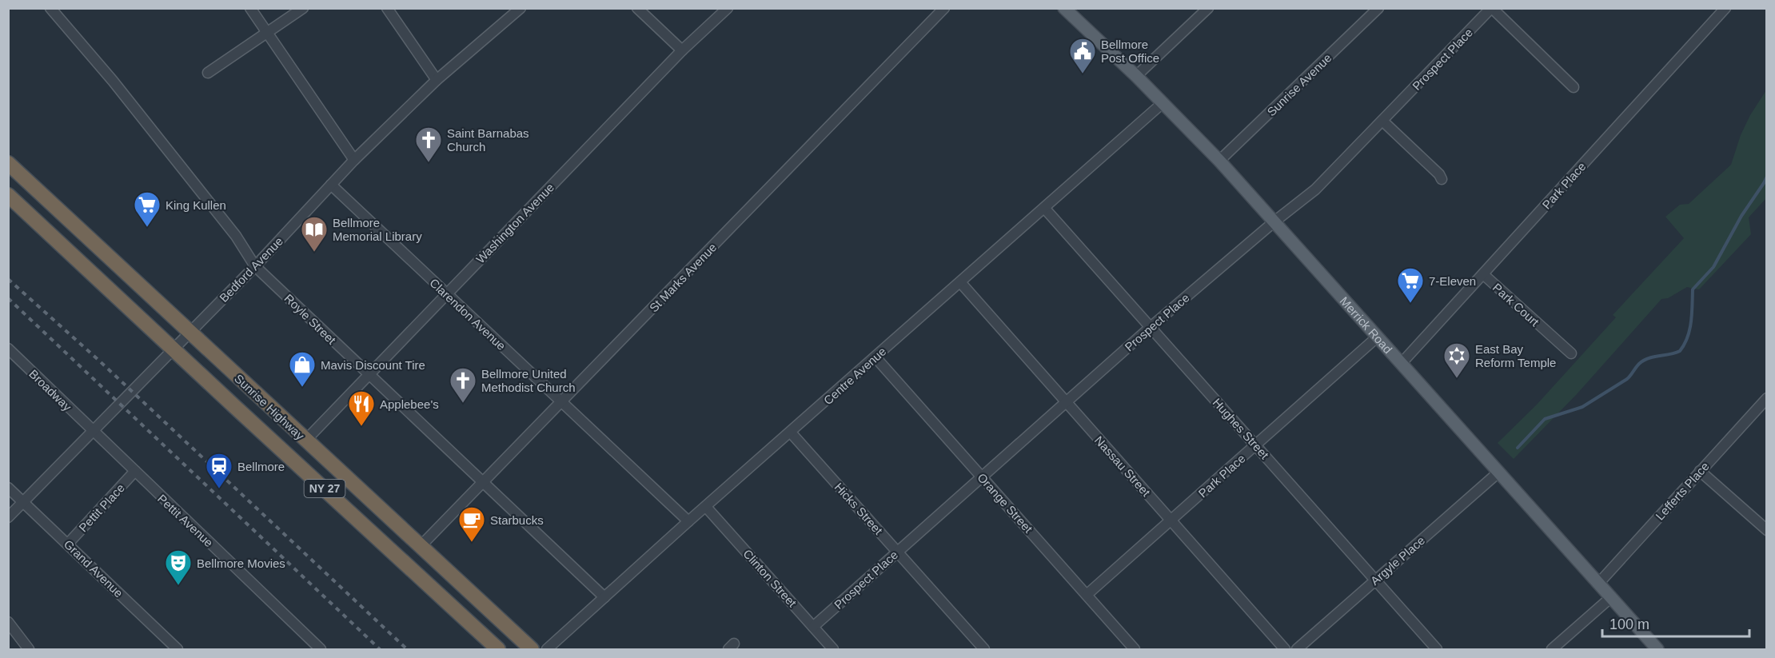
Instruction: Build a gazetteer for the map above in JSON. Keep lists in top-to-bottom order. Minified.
{"streets":{"highway":["Sunrise Highway","NY 27"],"main road":["Merrick Road"],"street":["Prospect Place","Sunrise Avenue","Park Place","Washington Avenue","Bedford Avenue","St Marks Avenue","Park Court","Clarendon Avenue","Royle Street","Centre Avenue","Broadway","Hughes Street","Nassau Street","Lefferts Place","Orange Street","Pettit Place","Hicks Street","Pettit Avenue","Argyle Place","Grand Avenue","Clinton Street"]},"crossings":[["Prospect Place","Merrick Road"],["Prospect Place","Hughes Street"],["Prospect Place","Nassau Street"],["Prospect Place","Orange Street"],["Prospect Place","Hicks Street"],["Prospect Place","Clinton Street"],["Sunrise Avenue","Merrick Road"],["Park Place","Park Court"],["Park Place","Merrick Road"],["Park Place","Hughes Street"],["Park Place","Nassau Street"],["Park Place","Orange Street"],["Washington Avenue","Clarendon Avenue"],["Washington Avenue","Royle Street"],["Washington Avenue","Sunrise Highway"],["Bedford Avenue","Clarendon Avenue"],["Bedford Avenue","Royle Street"],["Bedford Avenue","Broadway"],["Bedford Avenue","Sunrise Highway"],["Bedford Avenue","Pettit Avenue"],["Bedford Avenue","Grand Avenue"],["St Marks Avenue","Clarendon Avenue"],["St Marks Avenue","Royle Street"],["St Marks Avenue","Sunrise Highway"],["Clarendon Avenue","Centre Avenue"],["Royle Street","Centre Avenue"],["Merrick Road","Centre Avenue"],["Merrick Road","Lefferts Place"],["Merrick Road","Argyle Place"],["Centre Avenue","Hughes Street"],["Centre Avenue","Nassau Street"],["Centre Avenue","Orange Street"],["Centre Avenue","Hicks Street"],["Centre Avenue","Clinton Street"],["Broadway","Pettit Avenue"],["Hughes Street","Argyle Place"],["Pettit Place","Pettit Avenue"],["Pettit Place","Grand Avenue"]],"places":{"public building":["Bellmore Post Office"],"church":["Saint Barnabas Church","Bellmore United Methodist Church"],"supermarket":["King Kullen","7-Eleven"],"library":["Bellmore Memorial Library"],"synagogue":["East Bay Reform Temple"],"shop":["Mavis Discount Tire"],"restaurant":["Applebee's"],"station":["Bellmore"],"cafe":["Starbucks"],"theatre":["Bellmore Movies"]},"scale_bar":"100 m"}
